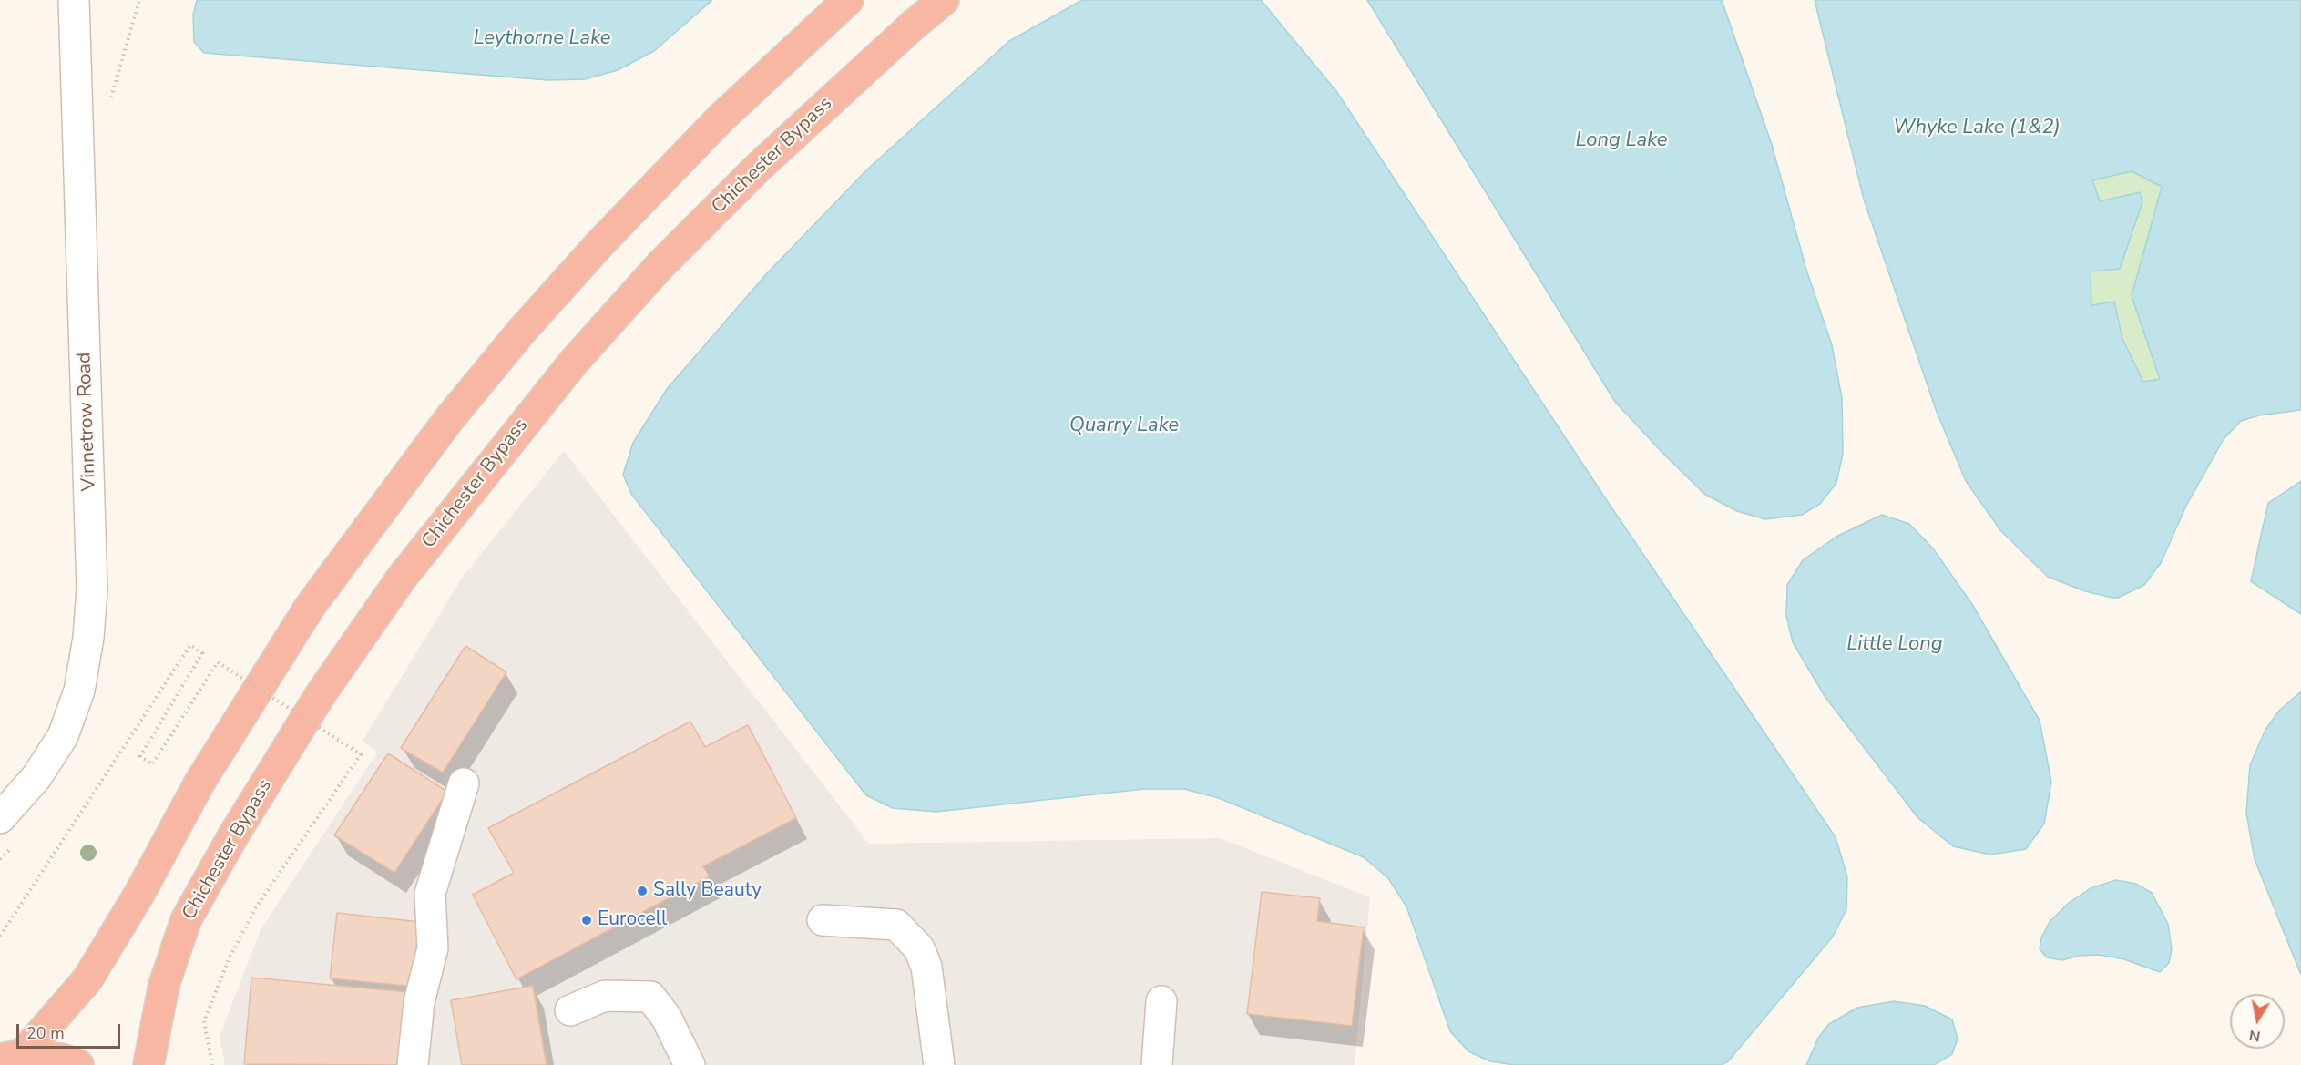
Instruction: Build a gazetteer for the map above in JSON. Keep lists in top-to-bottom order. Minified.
{"streets":{"highway":["Chichester Bypass"],"street":["Vinnetrow Road"]},"water":["Leythorne Lake","Whyke Lake (1&2)","Long Lake","Quarry Lake","Little Long"],"places":["Sally Beauty","Eurocell"],"scale_bar":"20 m","north":"bottom"}
